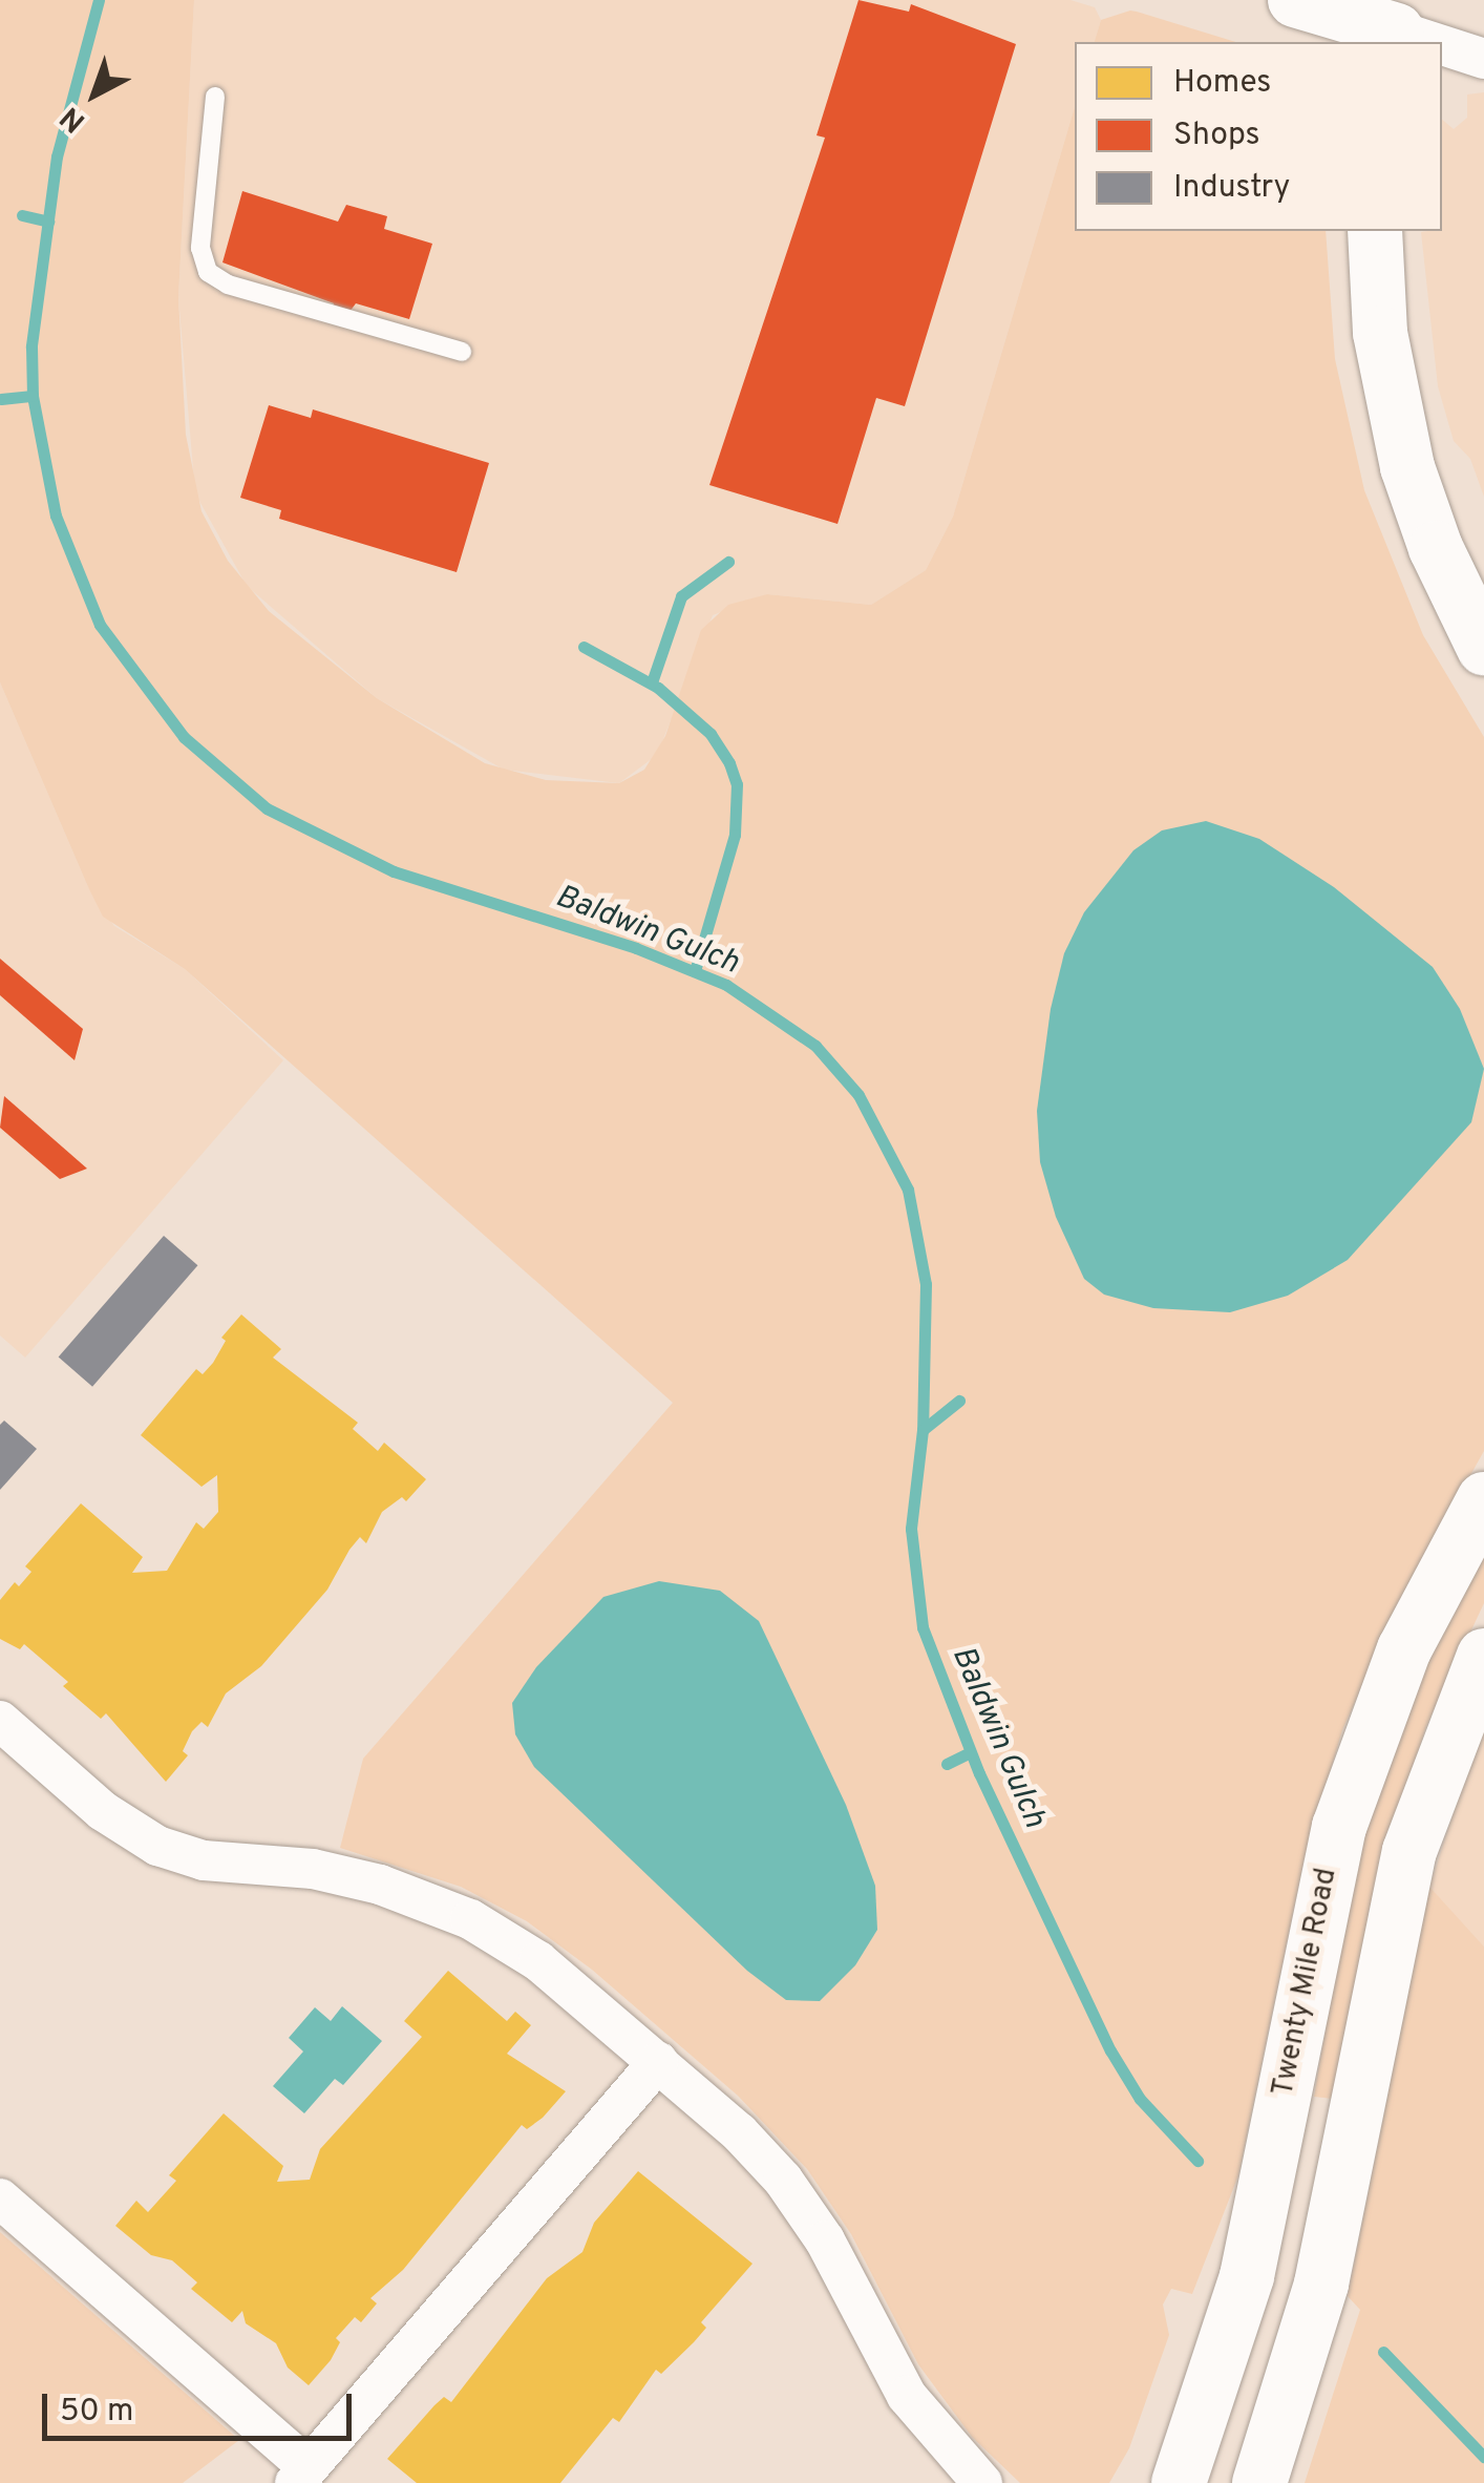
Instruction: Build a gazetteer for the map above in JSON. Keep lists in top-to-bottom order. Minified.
{"streets":{"main road":["Twenty Mile Road"]},"water":["Baldwin Gulch"],"legend":["Homes","Shops","Industry"],"scale_bar":"50 m","north":"bottom left"}
